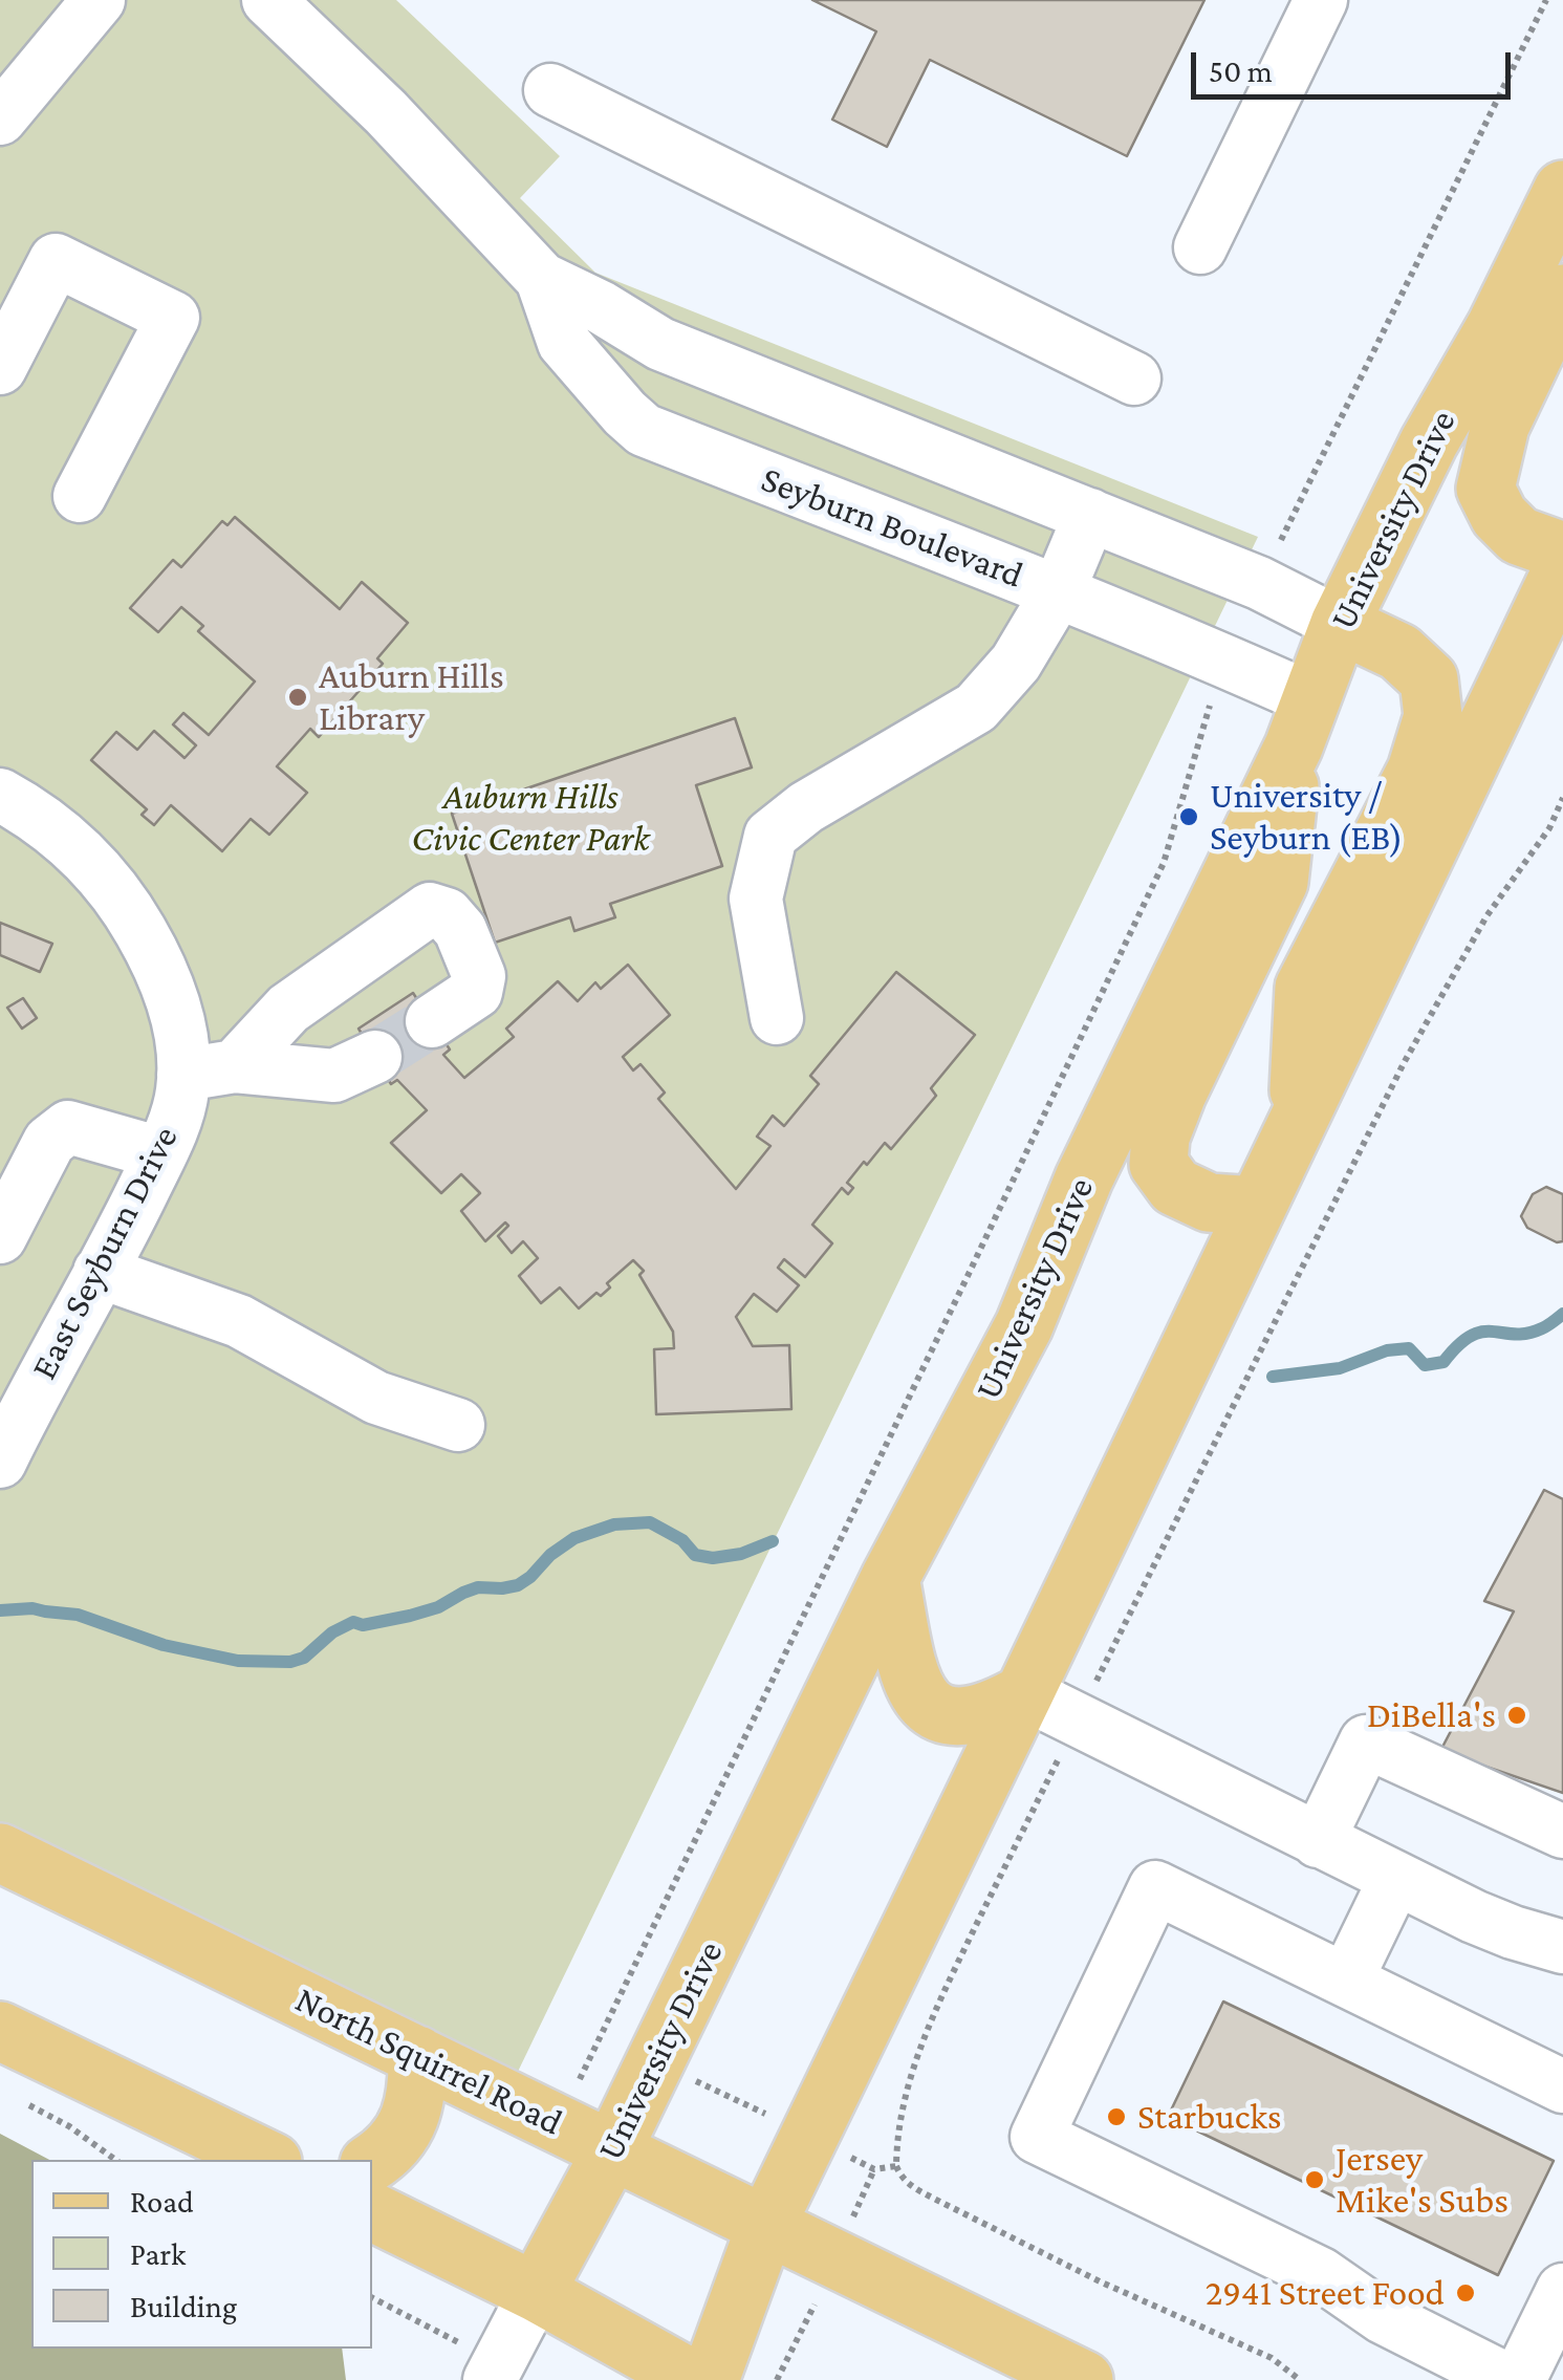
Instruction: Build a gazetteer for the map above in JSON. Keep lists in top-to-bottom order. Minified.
{"streets":{"main road":["University Drive","North Squirrel Road"],"street":["Seyburn Boulevard","East Seyburn Drive"]},"crossings":[["University Drive","Seyburn Boulevard"],["University Drive","North Squirrel Road"]],"parks":["Auburn Hills Civic Center Park"],"places":["Auburn Hills Library","University / Seyburn (EB)","DiBella's","Starbucks","Jersey Mike's Subs","2941 Street Food"],"legend":["Road","Park","Building"],"scale_bar":"50 m"}
